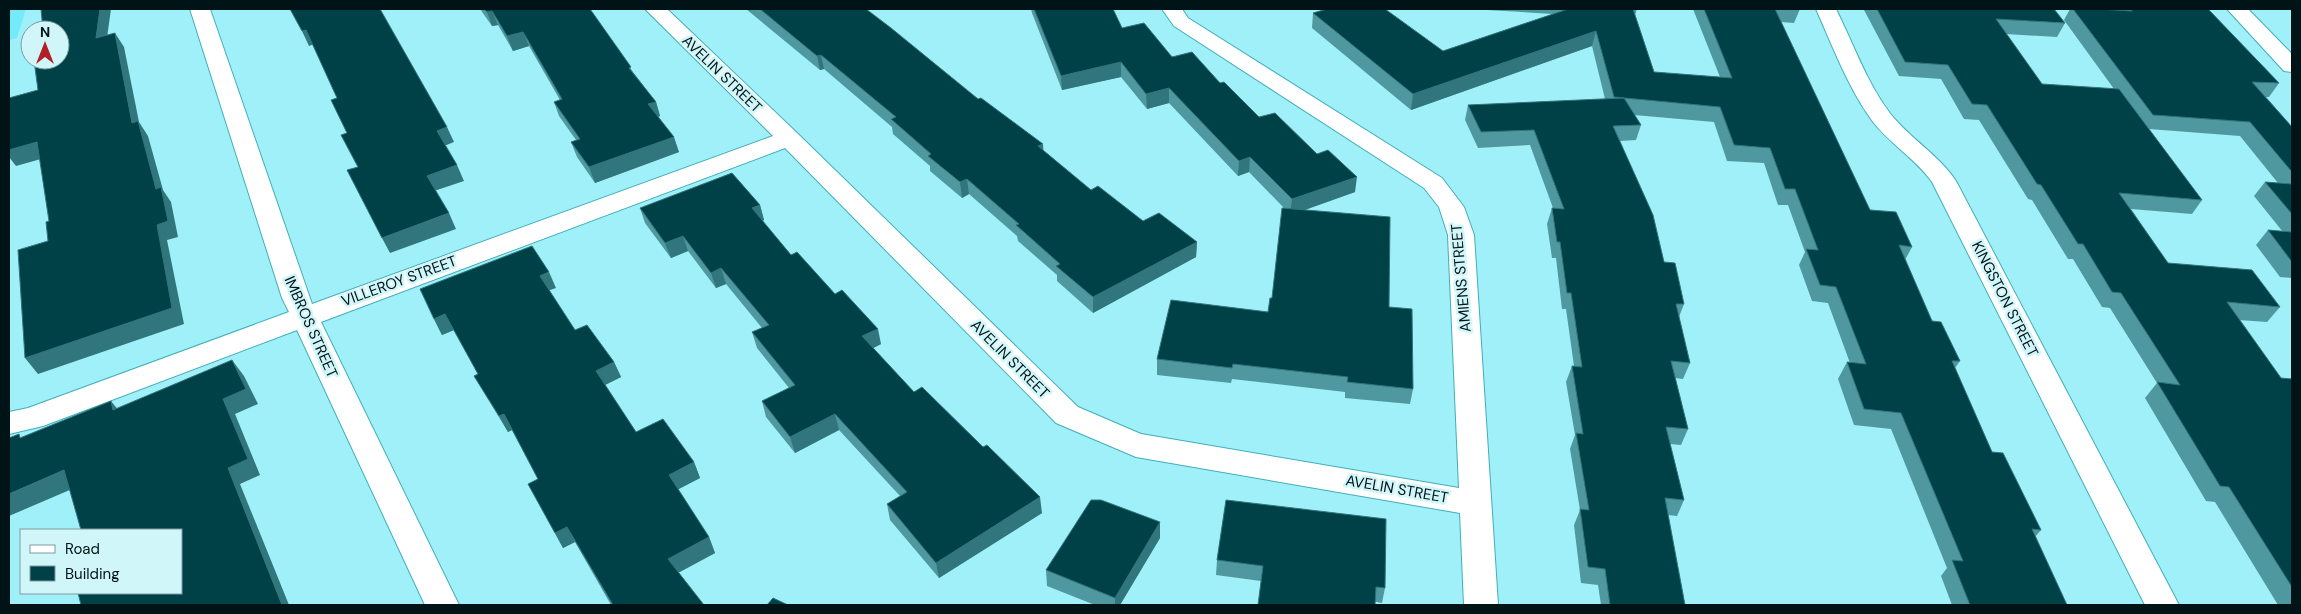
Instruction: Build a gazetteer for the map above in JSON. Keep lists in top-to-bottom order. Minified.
{"streets":{"street":["AVELIN STREET","AMIENS STREET","VILLEROY STREET","KINGSTON STREET","IMBROS STREET"]},"crossings":[["AVELIN STREET","AMIENS STREET"],["AVELIN STREET","VILLEROY STREET"],["VILLEROY STREET","IMBROS STREET"]],"legend":["Road","Building"],"north":"top"}
